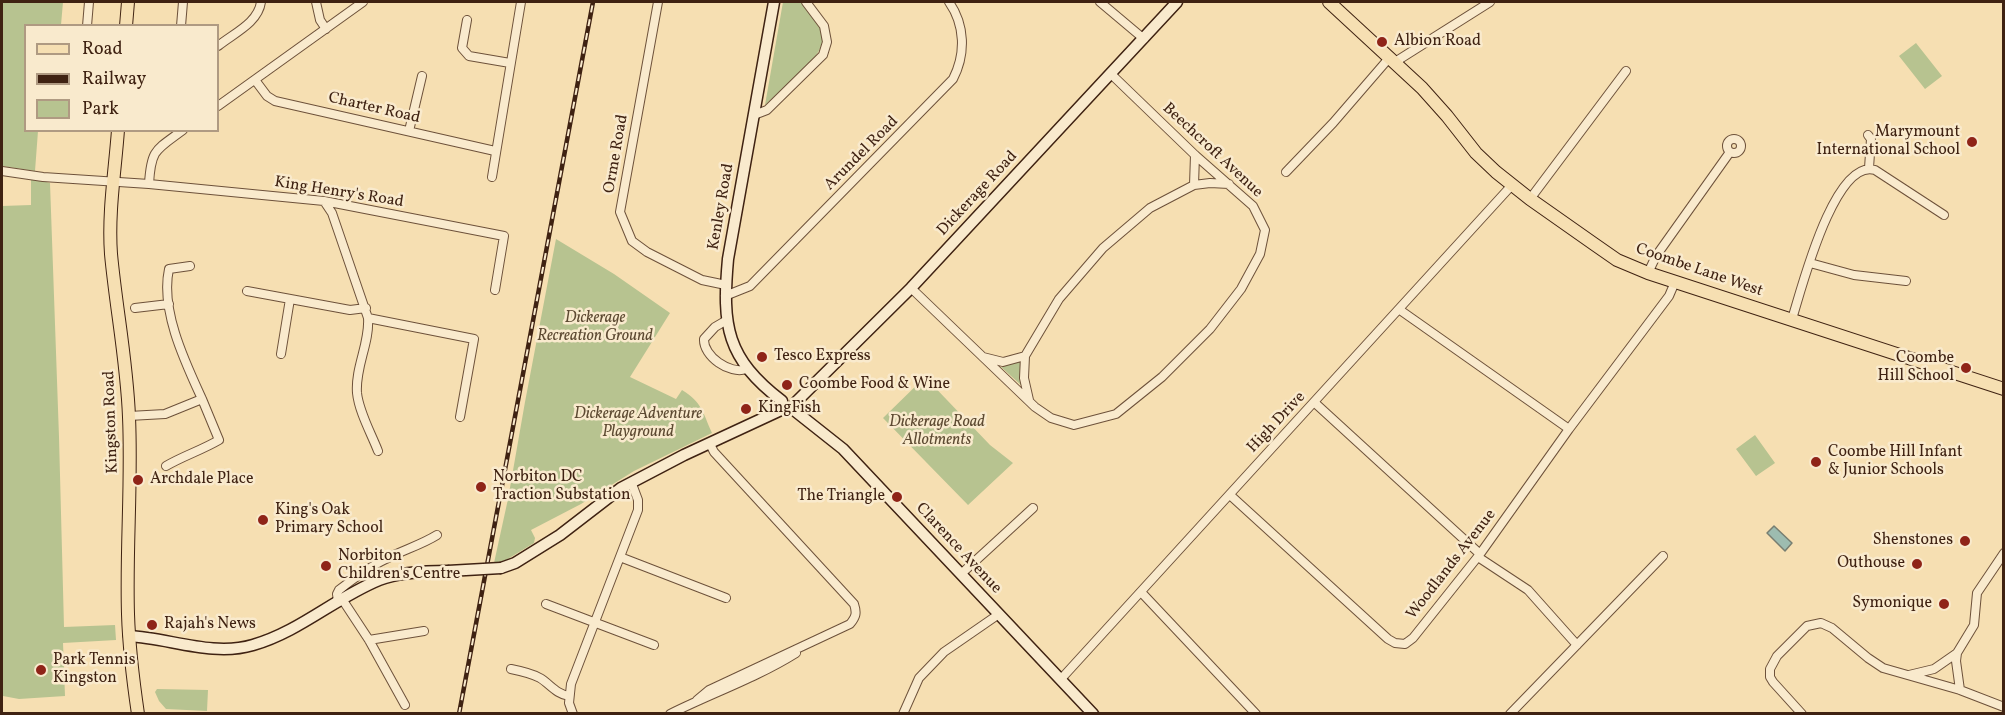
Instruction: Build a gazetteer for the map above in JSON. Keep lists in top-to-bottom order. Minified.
{"streets":{"main road":["Coombe Lane West","Kingston Road"],"street":["Charter Road","Beechcroft Avenue","Orme Road","Arundel Road","King Henry's Road","Dickerage Road","Kenley Road","High Drive","Clarence Avenue","Woodlands Avenue"]},"crossings":[["Beechcroft Avenue","Dickerage Road"],["Orme Road","Arundel Road"],["Orme Road","Kenley Road"],["Arundel Road","Kenley Road"],["King Henry's Road","Kingston Road"],["Dickerage Road","Kenley Road"],["Dickerage Road","Clarence Avenue"],["Kenley Road","Clarence Avenue"],["Coombe Lane West","High Drive"],["Coombe Lane West","Woodlands Avenue"],["High Drive","Clarence Avenue"],["High Drive","Woodlands Avenue"]],"parks":["Dickerage Recreation Ground","Dickerage Adventure Playground","Dickerage Road Allotments"],"places":["Albion Road","Marymount International School","Tesco Express","Coombe Hill School","Coombe Food & Wine","KingFish","Coombe Hill Infant & Junior Schools","Archdale Place","Norbiton DC Traction Substation","The Triangle","King's Oak Primary School","Shenstones","Outhouse","Norbiton Children's Centre","Symonique","Rajah's News","Park Tennis Kingston"],"legend":["Road","Railway","Park"]}
